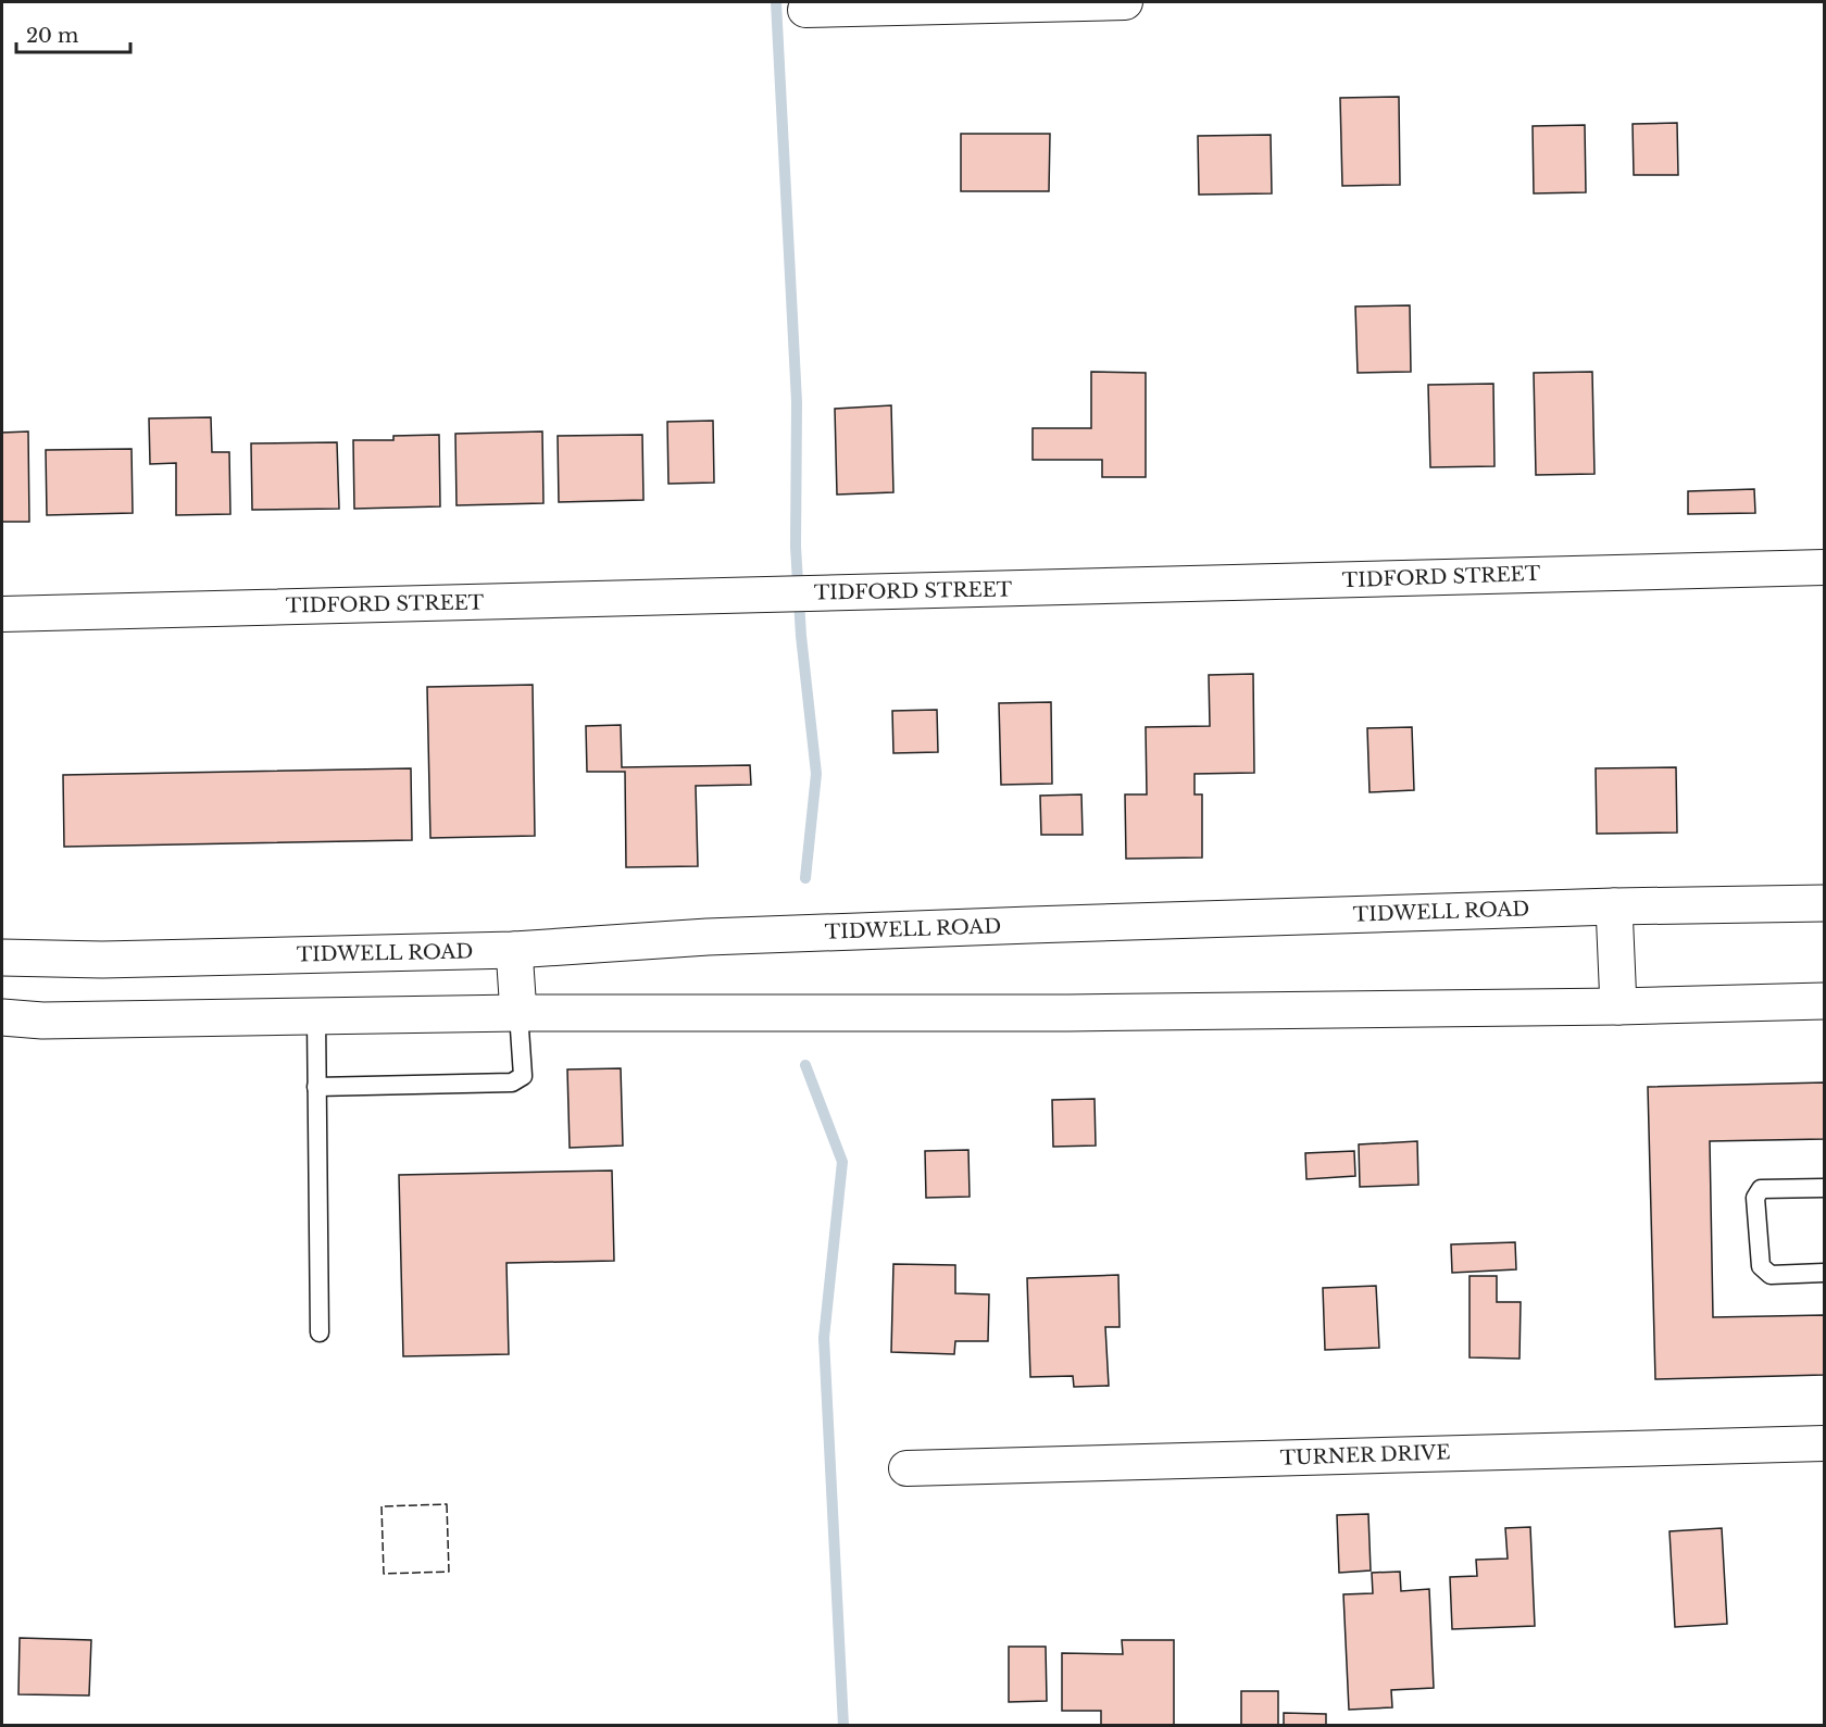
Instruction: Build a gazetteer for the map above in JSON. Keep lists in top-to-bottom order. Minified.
{"streets":{"main road":["TIDWELL ROAD"],"street":["TIDFORD STREET","TURNER DRIVE"]},"scale_bar":"20 m"}
